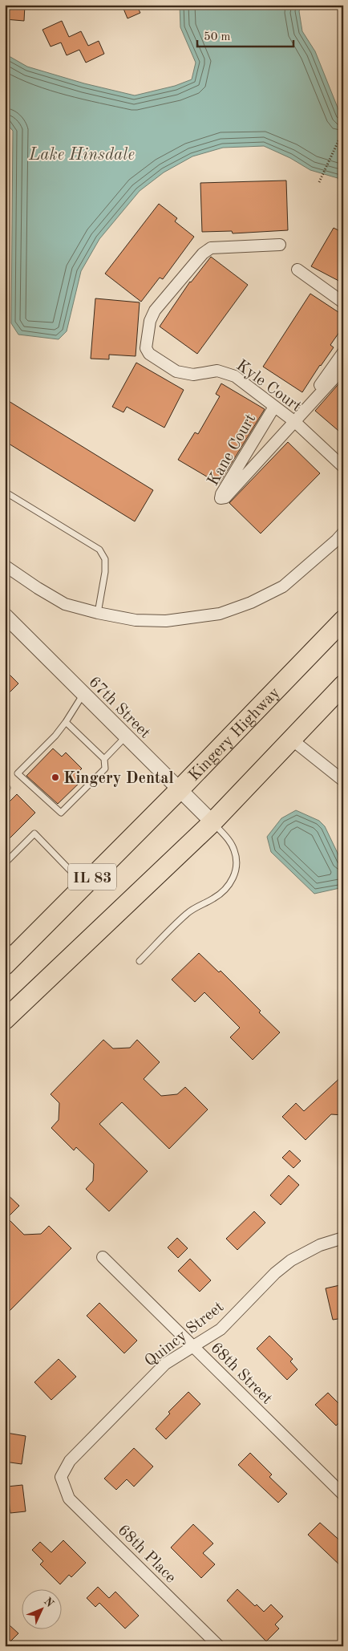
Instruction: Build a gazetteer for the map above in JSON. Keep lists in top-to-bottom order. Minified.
{"streets":{"highway":["Kingery Highway","IL 83"],"street":["Kyle Court","Kane Court","67th Street","Quincy Street","68th Street","68th Place"]},"crossings":[["Kyle Court","Kane Court"],["67th Street","Kingery Highway"],["67th Street","IL 83"],["Quincy Street","68th Street"],["Quincy Street","68th Place"]],"water":["Lake Hinsdale"],"places":["Kingery Dental"],"scale_bar":"50 m","north":"top right"}
